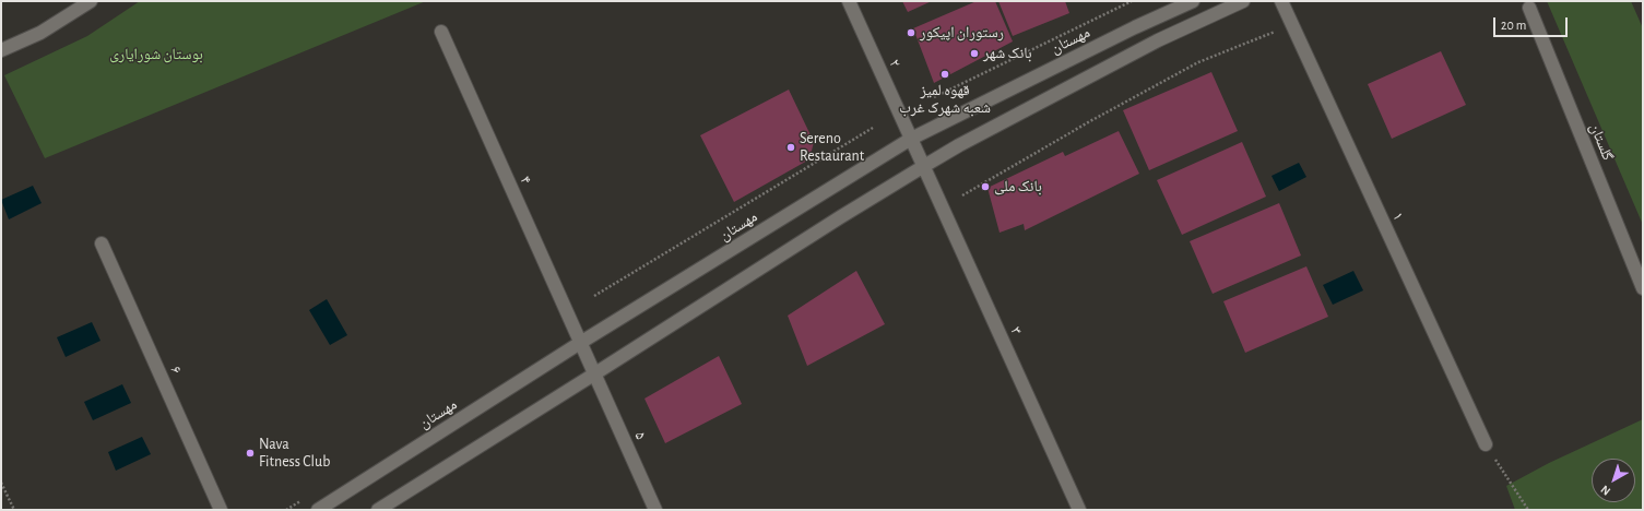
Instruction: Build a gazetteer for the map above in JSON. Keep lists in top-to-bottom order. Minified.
{"streets":{"street":["مهستان","۲","گلستان","۴","۱","۳","۶","۵"]},"crossings":[["مهستان","۲"],["مهستان","۴"],["۲","۳"],["۴","۵"]],"parks":["بوستان شورایاری"],"places":["رستوران اپیکور","بانک شهر","قهوه لمیز شعبه شهرک غرب","Sereno Restaurant","بانک ملی","Nava Fitness Club"],"scale_bar":"20 m","north":"bottom left"}
